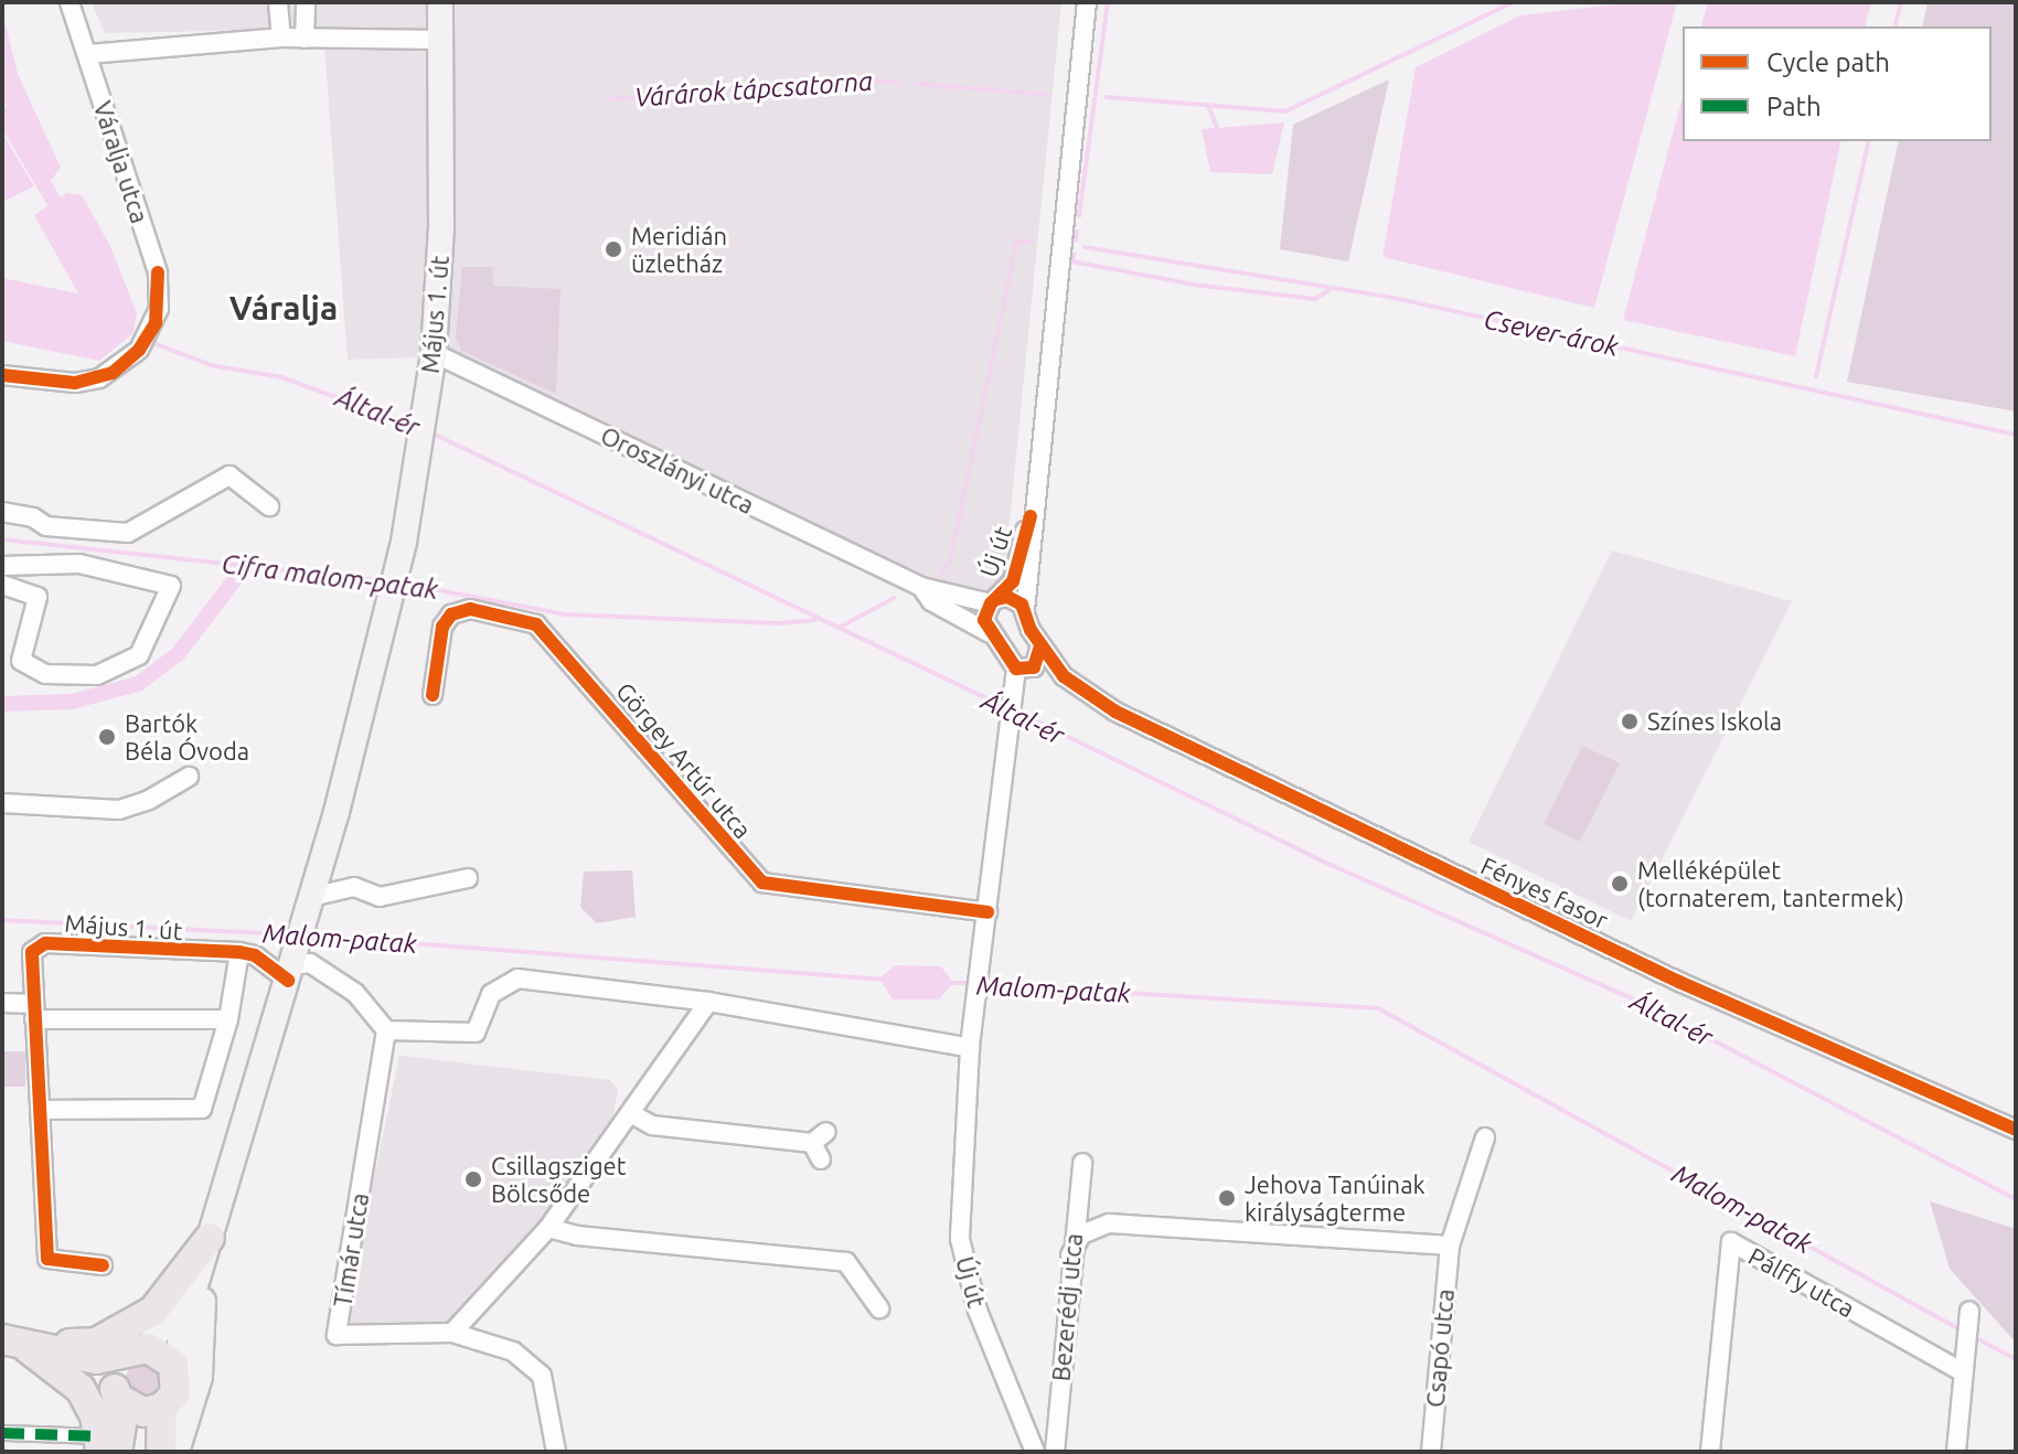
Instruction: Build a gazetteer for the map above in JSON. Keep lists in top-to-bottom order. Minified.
{"streets":{"main road":["Május 1. út"],"street":["Váralja utca","Oroszlányi utca","Új út","Görgey Artúr utca","Fényes fasor","Tímár utca","Pálffy utca","Bezerédj utca","Csapó utca"]},"crossings":[["Május 1. út","Oroszlányi utca"],["Oroszlányi utca","Új út"],["Oroszlányi utca","Fényes fasor"],["Új út","Görgey Artúr utca"],["Új út","Fényes fasor"]],"districts":["Váralja"],"water":["Várárok tápcsatorna","Csever-árok","Által-ér","Cifra malom-patak","Malom-patak"],"places":["Meridián üzletház","Színes Iskola","Bartók Béla Óvoda","Melléképület (tornaterem, tantermek)","Csillagsziget Bölcsőde","Jehova Tanúinak királyságterme"],"legend":["Cycle path","Path"]}
